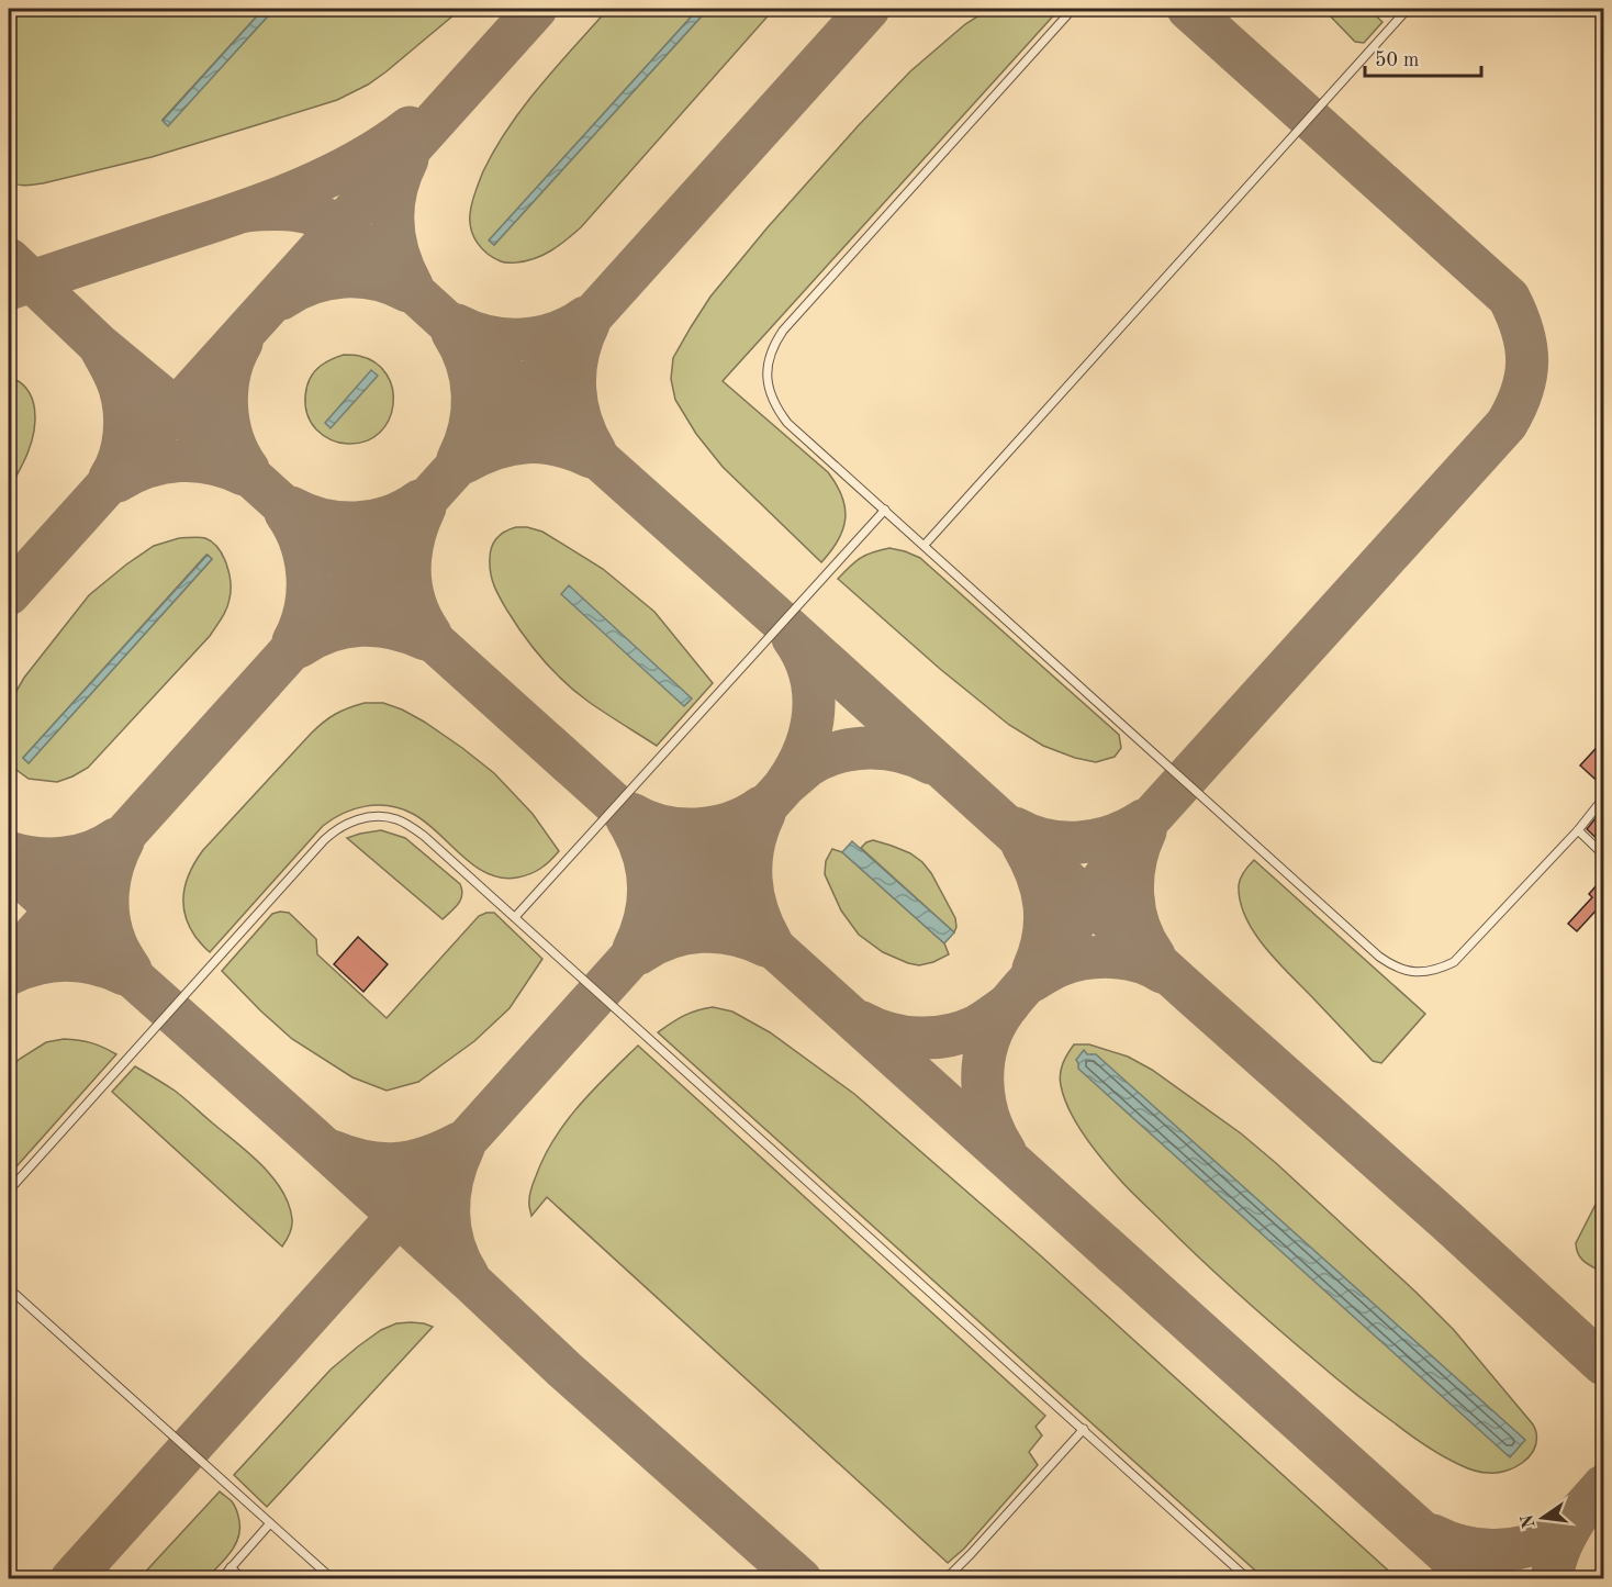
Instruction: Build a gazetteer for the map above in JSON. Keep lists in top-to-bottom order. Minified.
{"scale_bar":"50 m","north":"left"}
